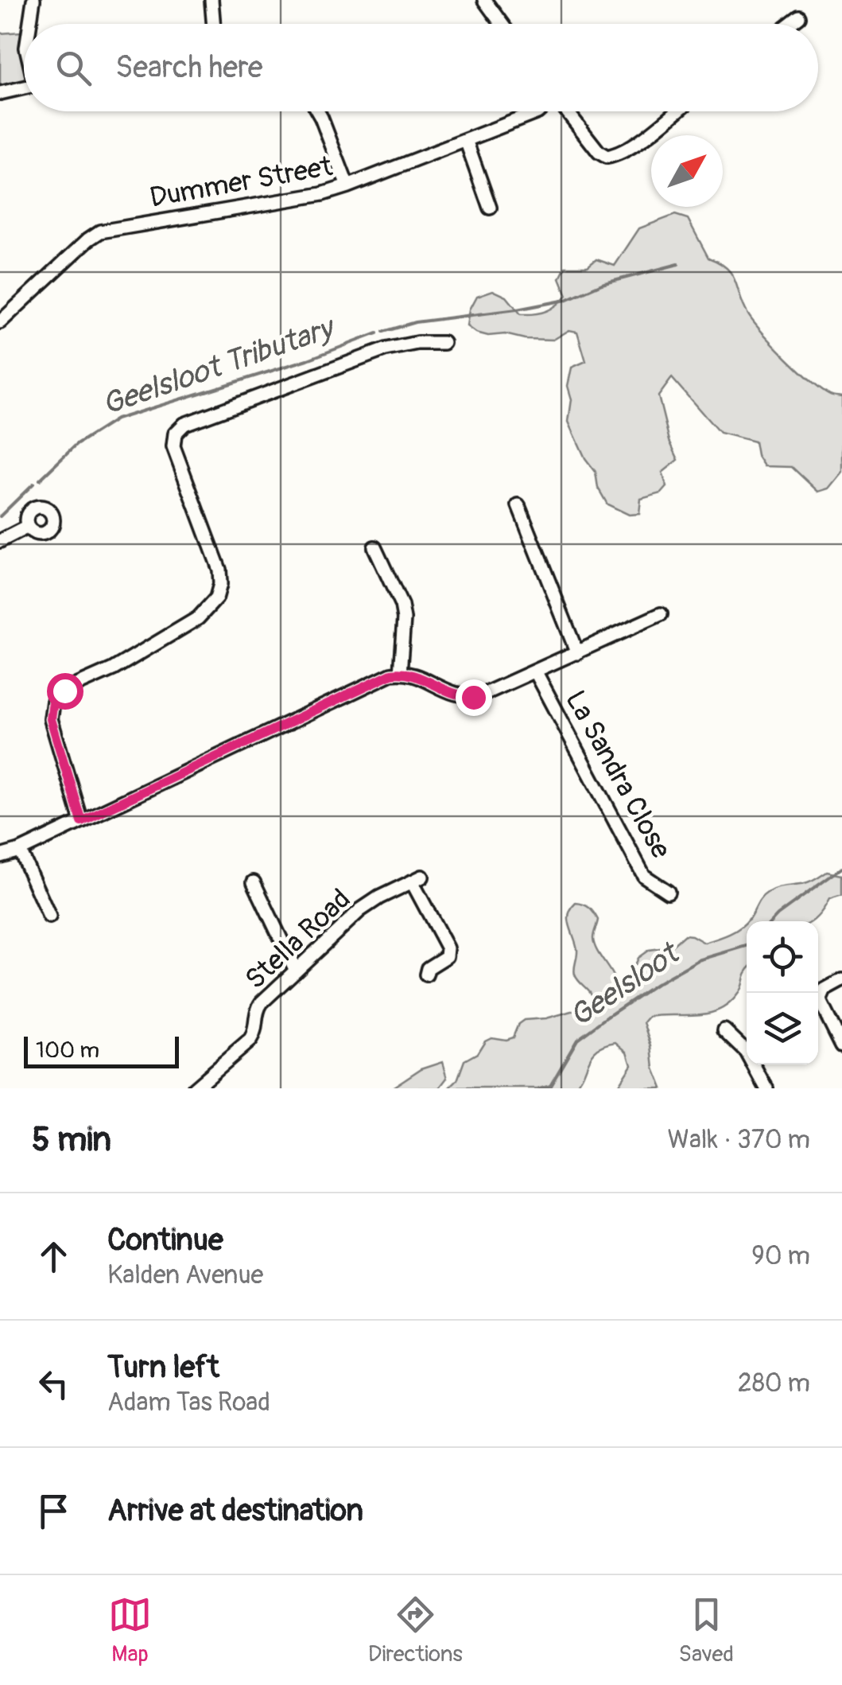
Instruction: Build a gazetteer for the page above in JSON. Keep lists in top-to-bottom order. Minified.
{"streets":{"street":["Dummer Street","La Sandra Close","Stella Road"]},"water":["Geelsloot Tributary","Geelsloot"],"scale_bar":"100 m","north":"top right","page":{"search":"Search here","scale":"100 m","heading":["5 min","Walk · 370 m"],"list":[["Continue","Kalden Avenue","90 m"],["Turn left","Adam Tas Road","280 m"],"Arrive at destination"],"nav":["Map","Directions","Saved"]}}
